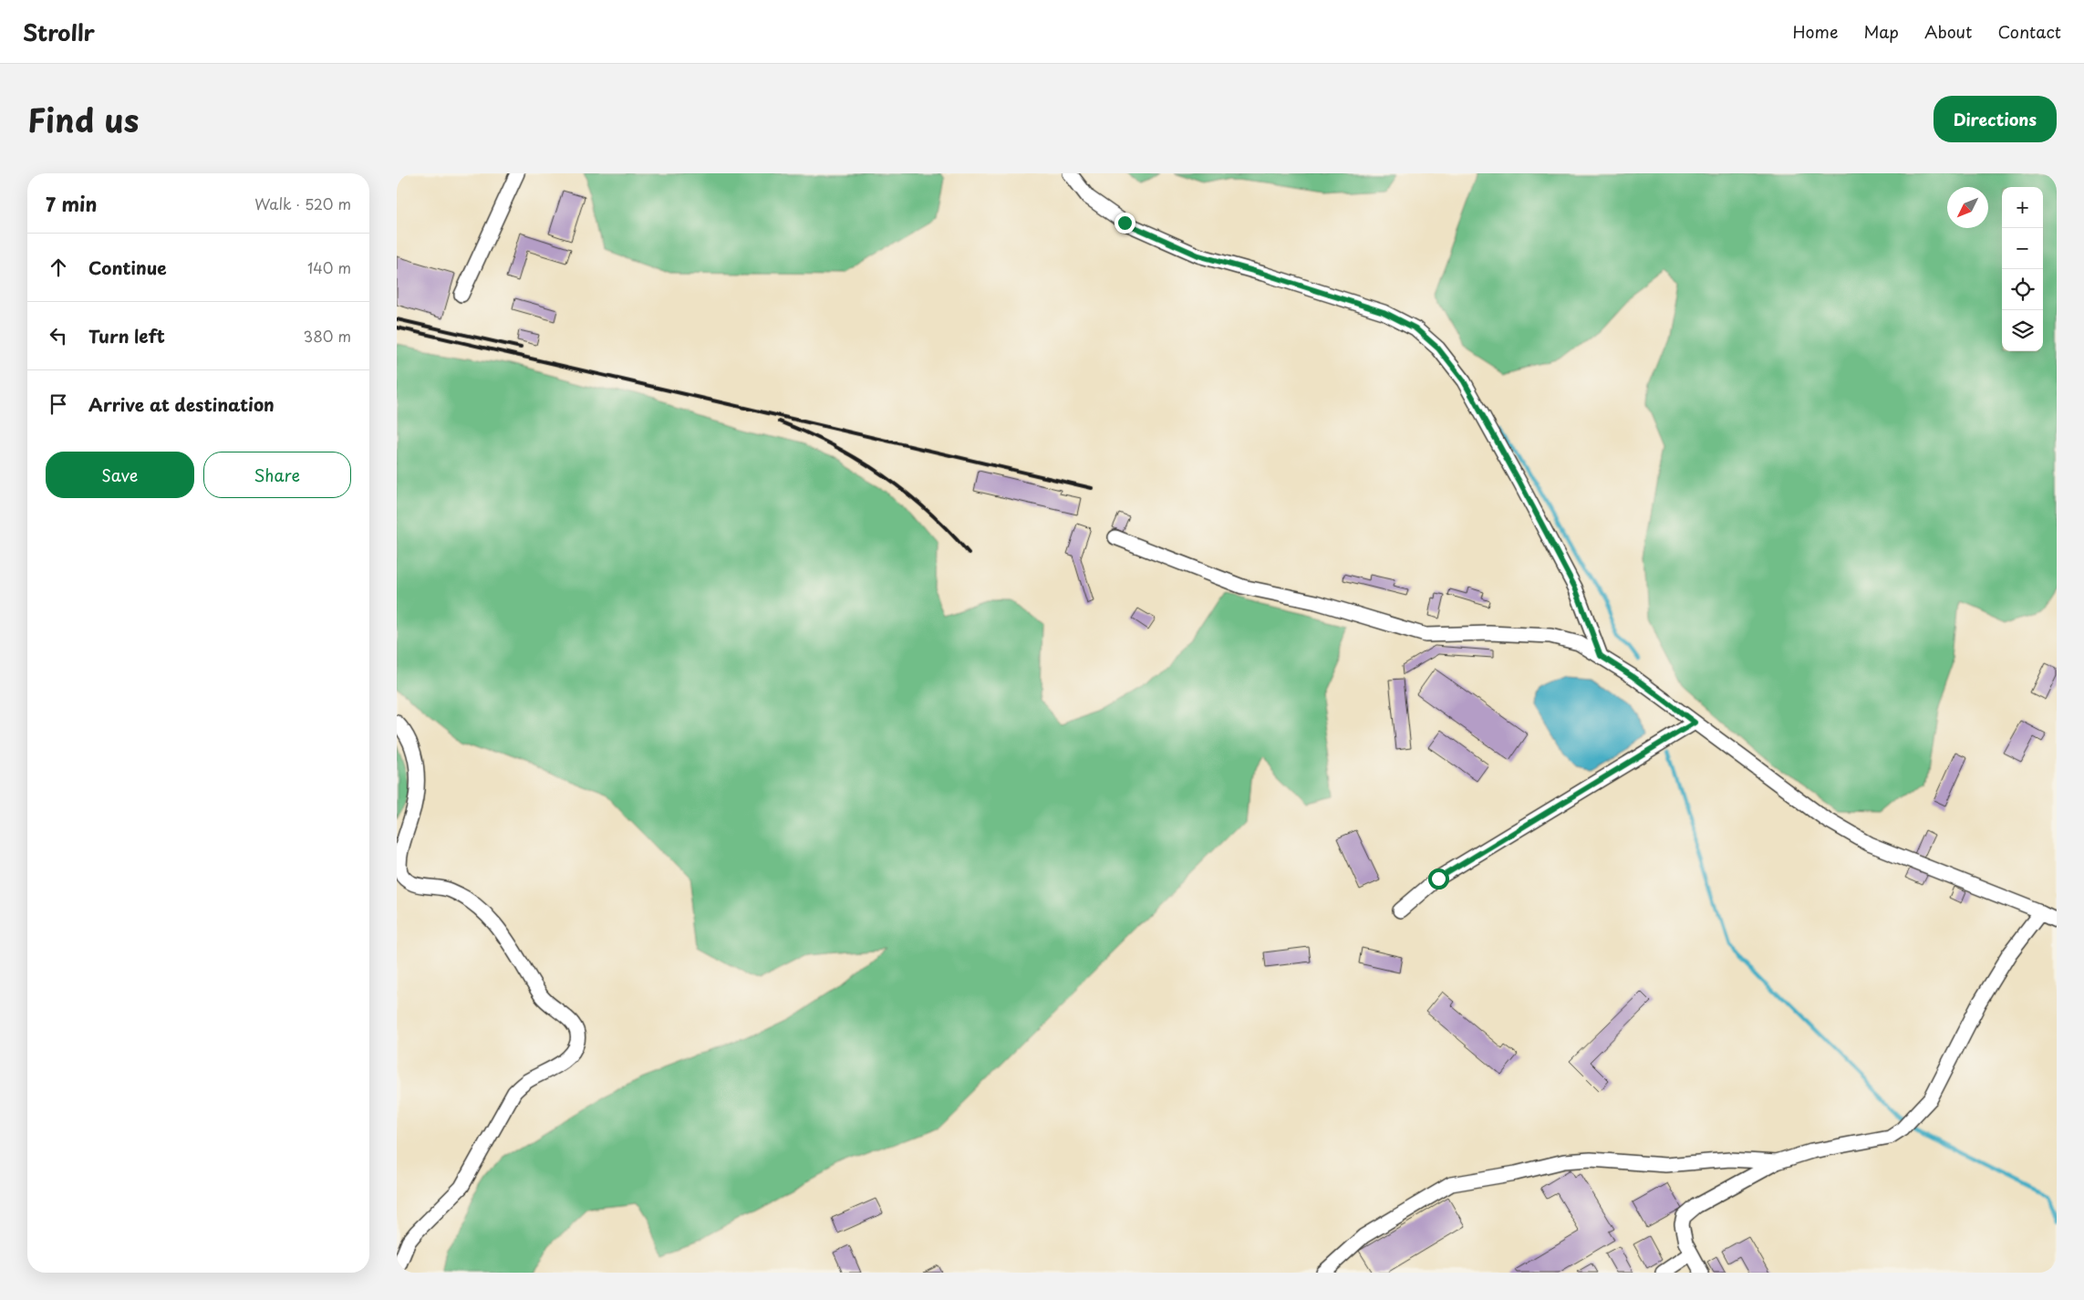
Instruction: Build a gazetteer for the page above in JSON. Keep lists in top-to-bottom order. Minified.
{"north":"bottom left","page":{"header":"Strollr","nav":["Home","Map","About","Contact"],"title":"Find us","buttons":["Directions",["Save","Share"]],"heading":["7 min","Walk · 520 m"],"map_buttons":["+","−"],"list":[["Continue","140 m"],["Turn left","380 m"],"Arrive at destination"]}}
